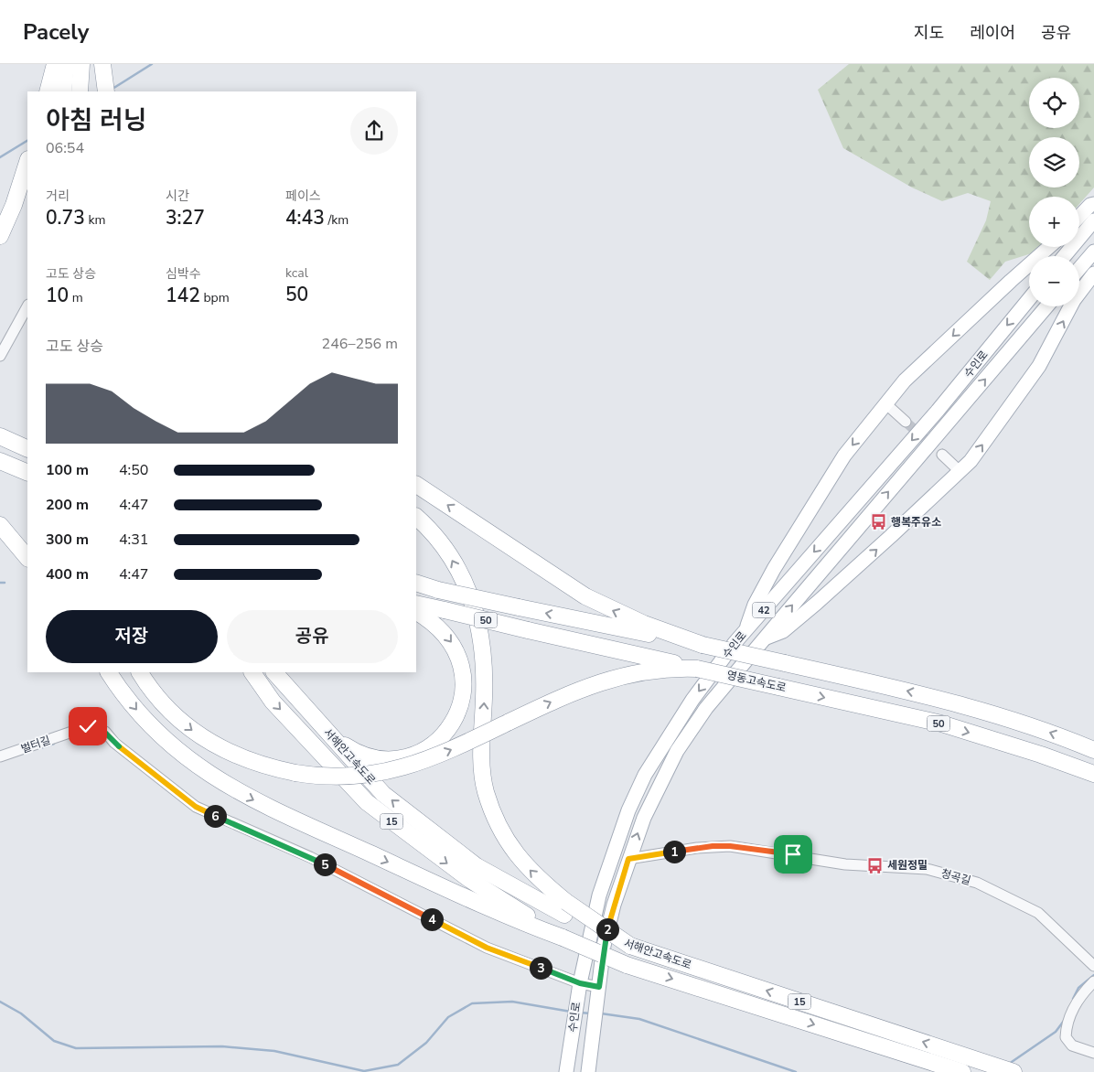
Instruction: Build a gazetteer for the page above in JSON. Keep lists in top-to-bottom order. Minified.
{"streets":{"highway":["50","영동고속도로","서해안고속도로","15"],"main road":["수인로","42"],"street":["벌터길","청곡길"]},"crossings":[["수인로","벌터길"],["수인로","청곡길"]],"places":{"bus stop":["행복주유소","세원정밀"]},"page":{"header":"Pacely","nav":["지도","레이어","공유"],"map_buttons":["+","−"],"heading":["아침 러닝","06:54"],"stats":[["거리","0.73 km"],["시간","3:27"],["페이스","4:43 /km"],["고도 상승","10 m"],["심박수","142 bpm"],["kcal","50"]],"chart":["고도 상승","246–256 m"],"list":[{"name":"100 m","note":"4:50"},{"name":"200 m","note":"4:47"},{"name":"300 m","note":"4:31"},{"name":"400 m","note":"4:47"}],"buttons":["저장","공유"],"pins":["6","1","5","4","2","3"]}}
